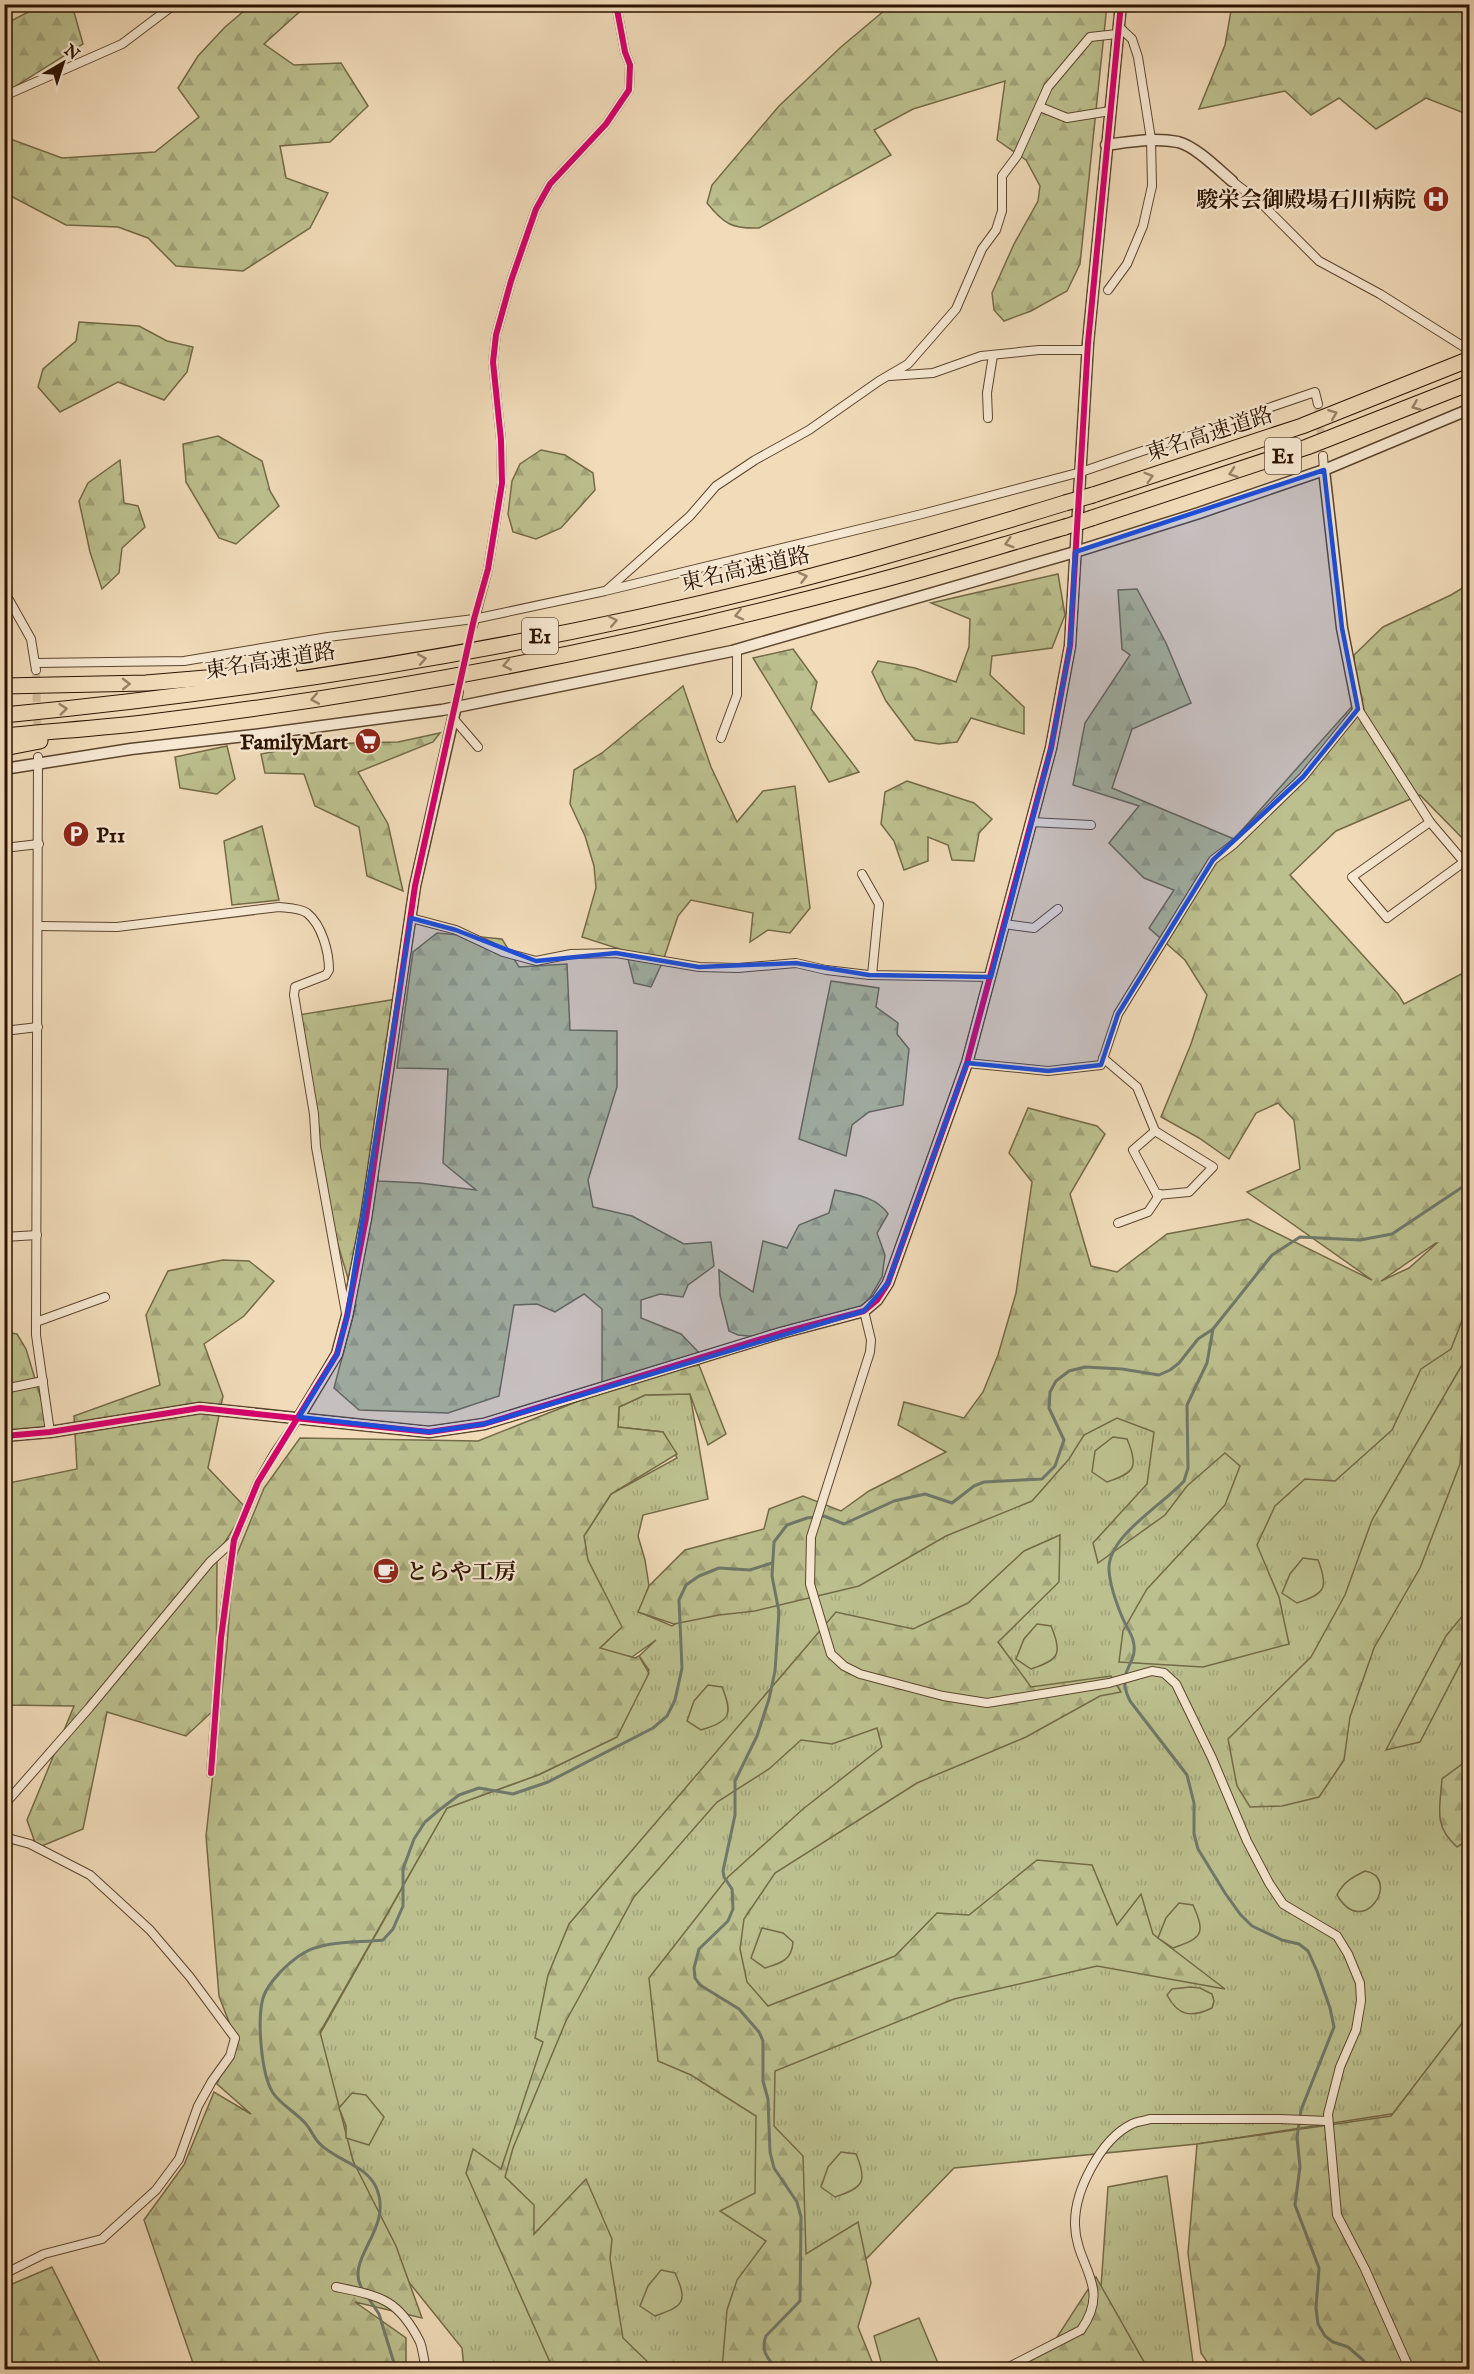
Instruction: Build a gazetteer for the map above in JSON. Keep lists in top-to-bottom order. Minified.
{"streets":{"highway":["東名高速道路","E1"]},"places":{"hospital":["駿栄会御殿場石川病院"],"supermarket":["FamilyMart"],"parking":["P11"],"cafe":["とらや工房"]},"north":"top right"}
